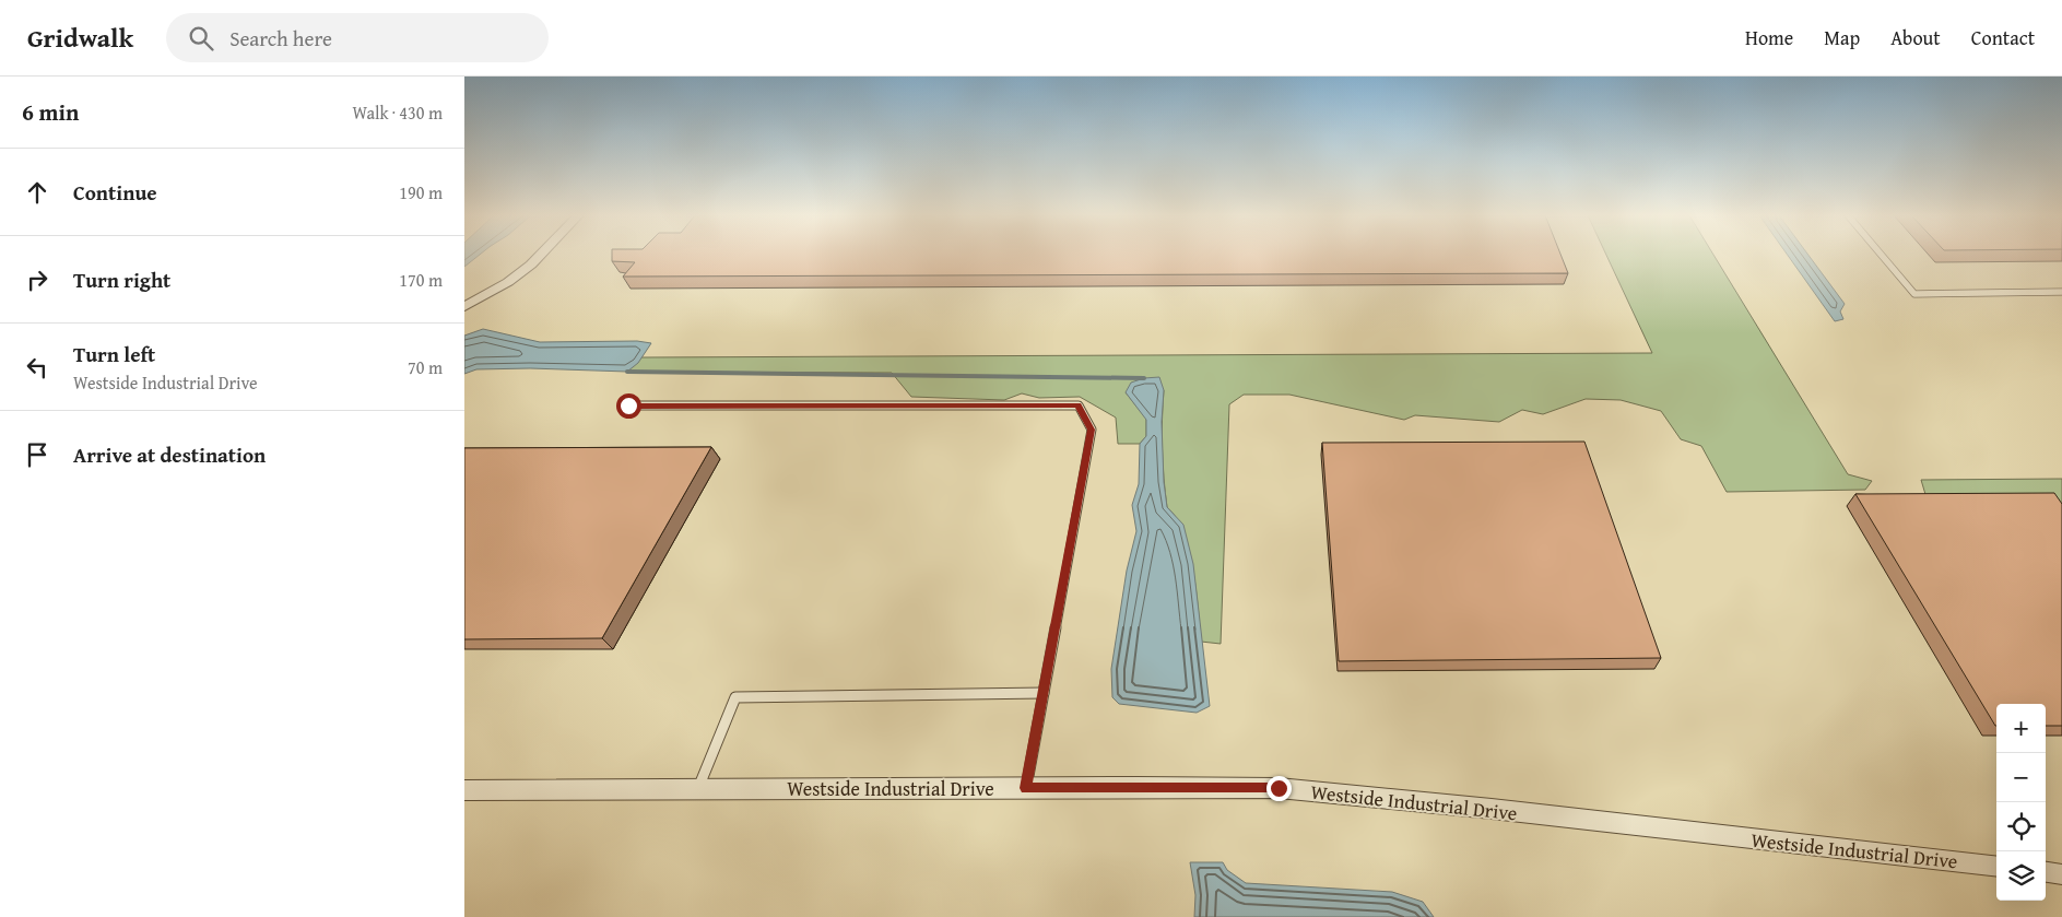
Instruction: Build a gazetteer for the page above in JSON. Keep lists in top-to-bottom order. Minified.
{"streets":{"street":["Westside Industrial Drive"]},"page":{"header":"Gridwalk","search":"Search here","nav":["Home","Map","About","Contact"],"heading":["6 min","Walk · 430 m"],"list":[["Continue","190 m"],["Turn right","170 m"],["Turn left","Westside Industrial Drive","70 m"],"Arrive at destination"],"map_buttons":["+","−"]}}
